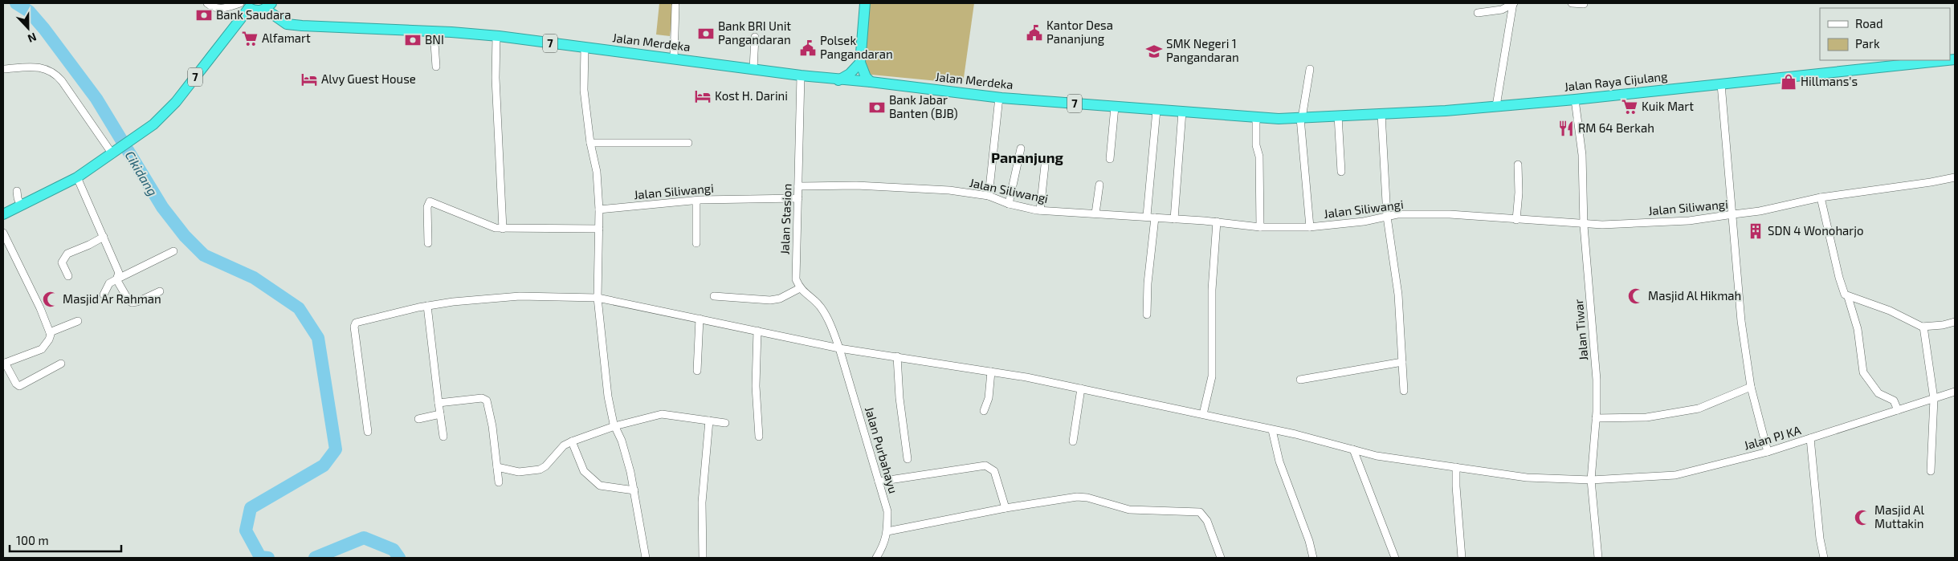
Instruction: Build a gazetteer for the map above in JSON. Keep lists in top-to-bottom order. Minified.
{"streets":{"highway":["Jalan Merdeka","7","Jalan Raya Cijulang"],"street":["Jalan Siliwangi","Jalan Stasion","Jalan Tiwar","Jalan PJ KA","Jalan Purbahayu"]},"crossings":[["Jalan Merdeka","7"],["Jalan Merdeka","Jalan Raya Cijulang"],["Jalan Merdeka","Jalan Stasion"],["Jalan Raya Cijulang","Jalan Tiwar"],["Jalan Siliwangi","Jalan Stasion"],["Jalan Siliwangi","Jalan Tiwar"],["Jalan Tiwar","Jalan PJ KA"],["Jalan PJ KA","Jalan Purbahayu"]],"districts":["Pananjung"],"water":["Cikidang"],"places":{"bank":["Bank Saudara","Bank BRI Unit Pangandaran","BNI","Bank Jabar Banten (BJB)"],"public building":["Kantor Desa Pananjung","Polsek Pangandaran"],"supermarket":["Alfamart","Kuik Mart"],"school or university":["SMK Negeri 1 Pangandaran"],"hotel":["Alvy Guest House","Kost H. Darini"],"shop":["Hillmans's"],"restaurant":["RM 64 Berkah"],"building":["SDN 4 Wonoharjo"],"mosque":["Masjid Al Hikmah","Masjid Ar Rahman","Masjid Al Muttakin"]},"legend":["Road","Park"],"scale_bar":"100 m","north":"bottom"}
